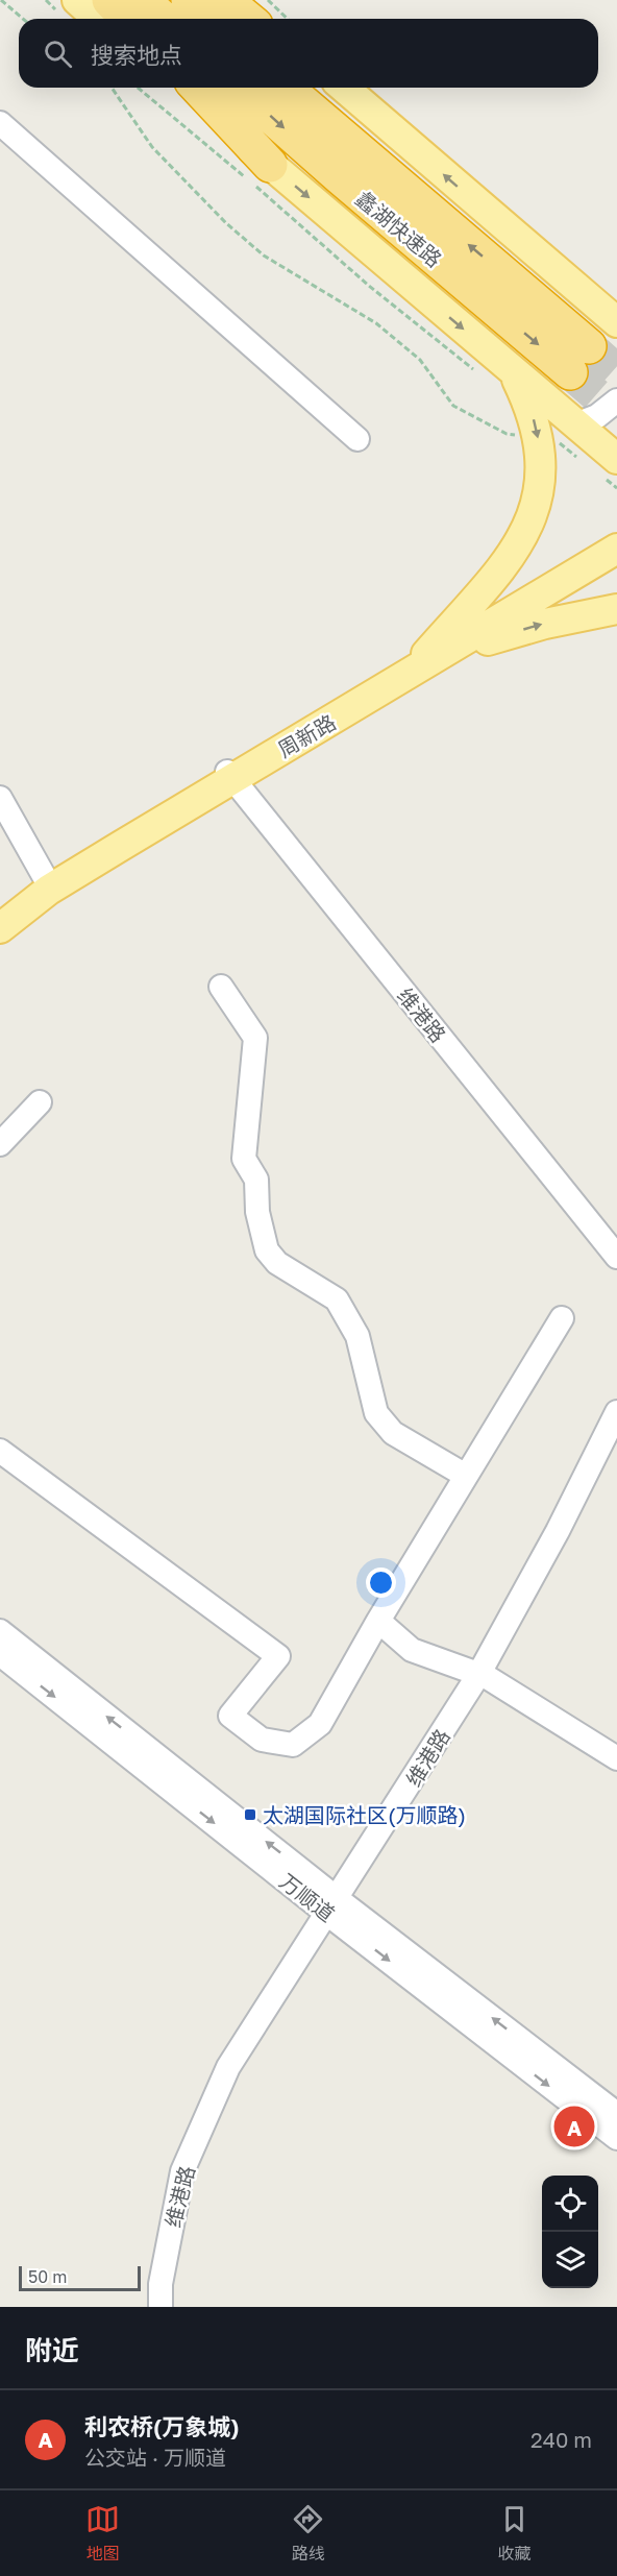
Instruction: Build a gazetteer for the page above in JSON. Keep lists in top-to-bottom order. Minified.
{"streets":{"highway":["蠡湖快速路"],"main road":["周新路"],"street":["维港路","万顺道"]},"crossings":[["周新路","维港路"],["维港路","万顺道"]],"places":{"transit":["太湖国际社区(万顺路)"]},"scale_bar":"50 m","page":{"search":"搜索地点","pins":"A","scale":"50 m","heading":"附近","list":[{"mark":"A","name":"利农桥(万象城)","note":"公交站 · 万顺道","value":"240 m"}],"nav":["地图","路线","收藏"]}}
